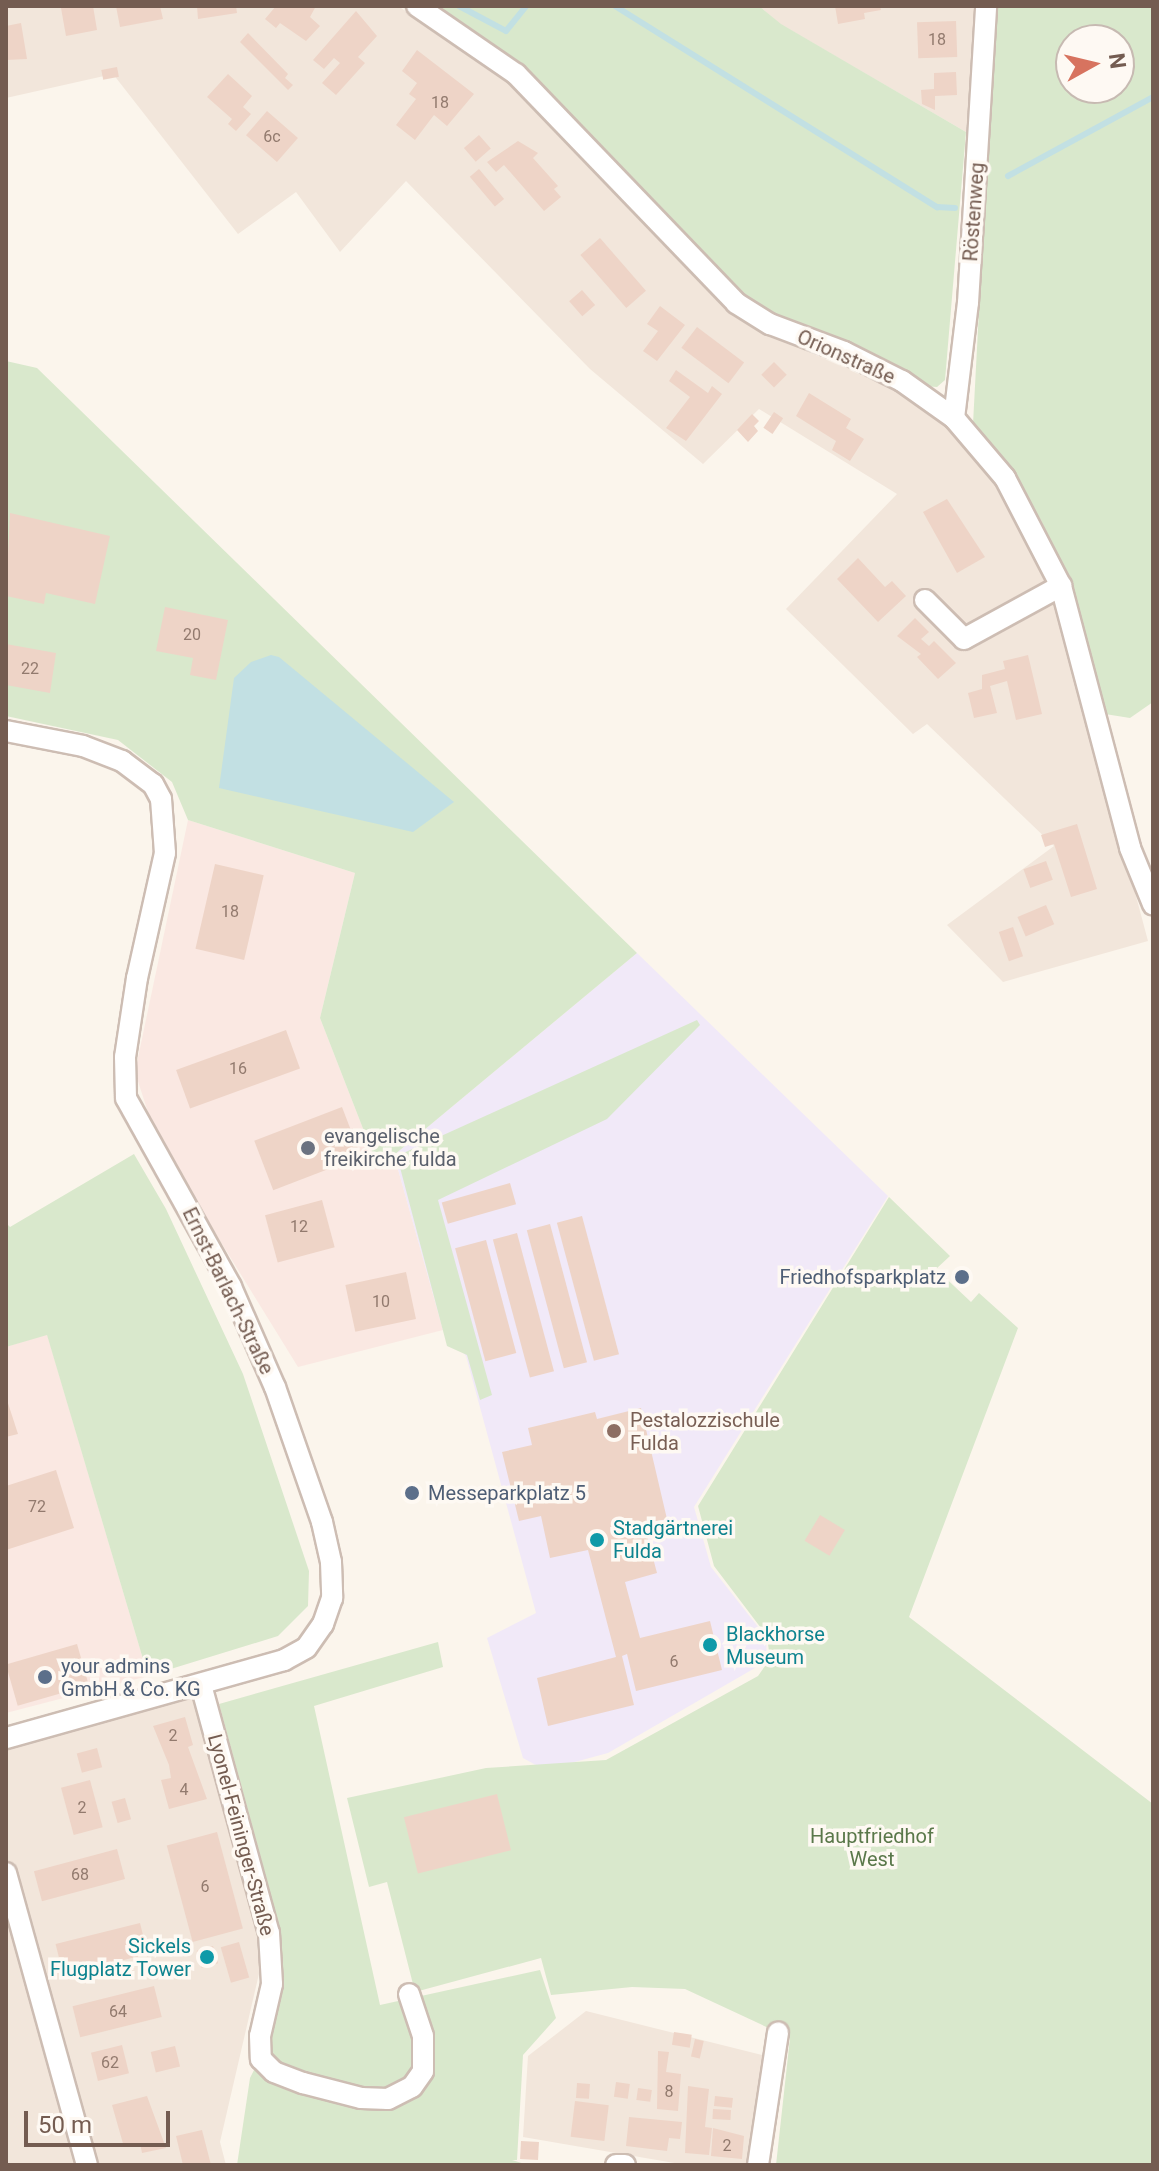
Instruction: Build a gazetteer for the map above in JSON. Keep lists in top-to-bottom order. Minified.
{"streets":{"street":["Röstenweg","Orionstraße","Ernst-Barlach-Straße","Lyonel-Feininger-Straße"]},"crossings":[["Röstenweg","Orionstraße"],["Ernst-Barlach-Straße","Lyonel-Feininger-Straße"]],"parks":["Hauptfriedhof West"],"places":["evangelische freikirche fulda","Friedhofsparkplatz","Pestalozzischule Fulda","Messeparkplatz 5","Stadgärtnerei Fulda","Blackhorse Museum","your admins GmbH & Co. KG","Sickels Flugplatz Tower"],"house_numbers":["18","18","6c","20","22","18","16","12","10","72","6","2","4","2","68","6","64","62","8","2"],"scale_bar":"50 m","north":"right"}
